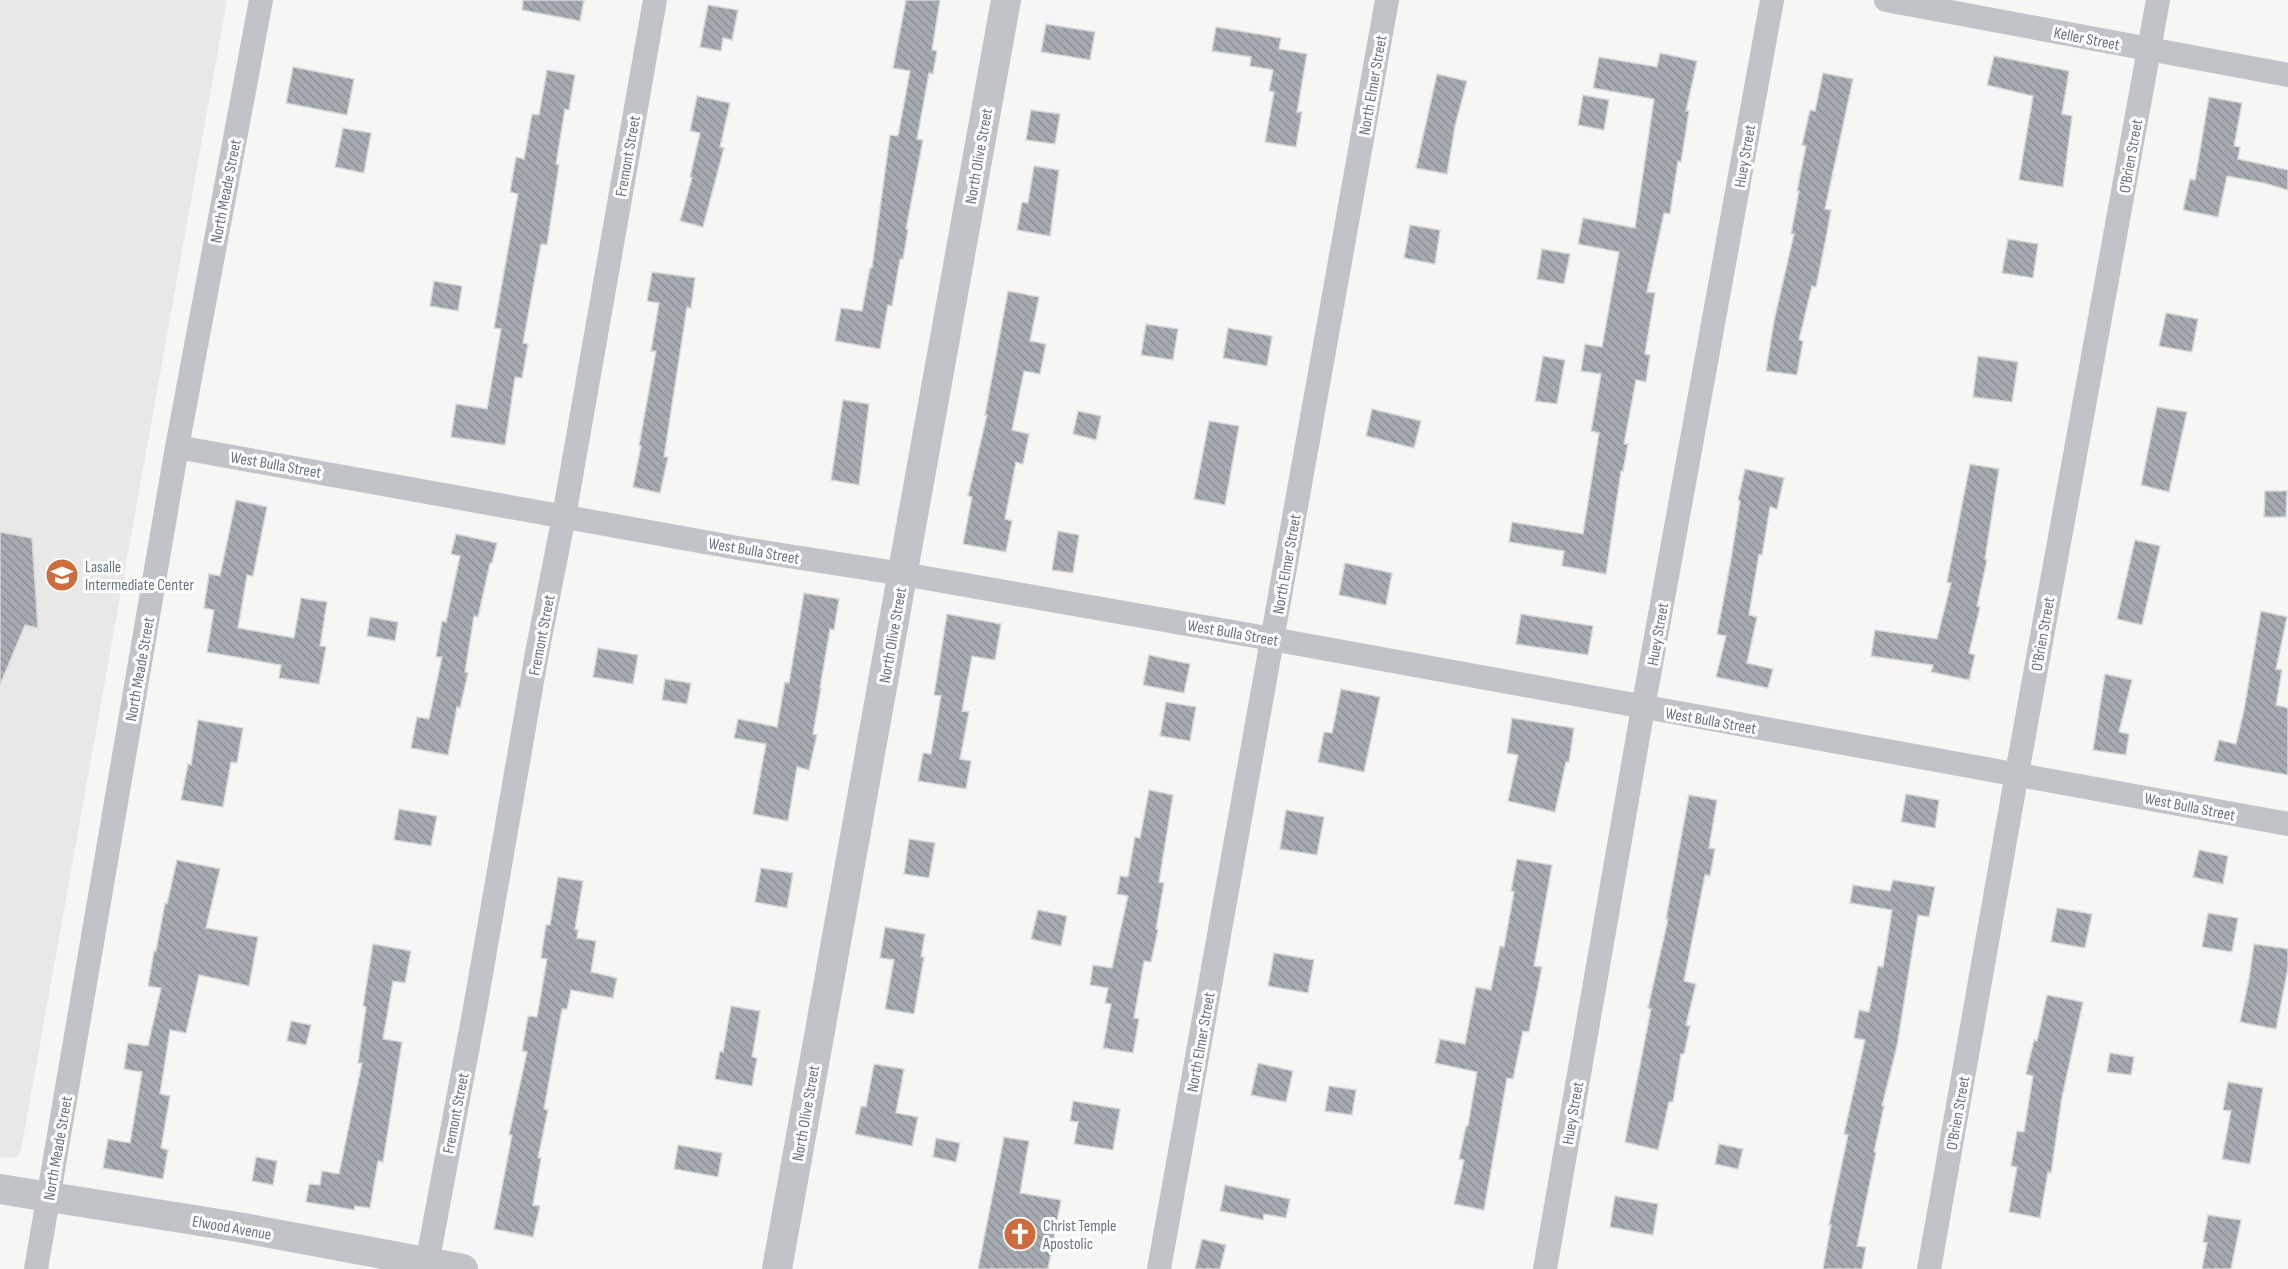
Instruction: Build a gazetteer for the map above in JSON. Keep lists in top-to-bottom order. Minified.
{"streets":{"street":["Keller Street","North Elmer Street","Fremont Street","North Olive Street","Huey Street","O'Brien Street","North Meade Street","West Bulla Street","Elwood Avenue"]},"crossings":[["Keller Street","O'Brien Street"],["North Elmer Street","West Bulla Street"],["Fremont Street","West Bulla Street"],["Fremont Street","Elwood Avenue"],["North Olive Street","West Bulla Street"],["Huey Street","West Bulla Street"],["O'Brien Street","West Bulla Street"],["North Meade Street","West Bulla Street"],["North Meade Street","Elwood Avenue"]],"places":{"school or university":["Lasalle Intermediate Center"],"church":["Christ Temple Apostolic"]}}
